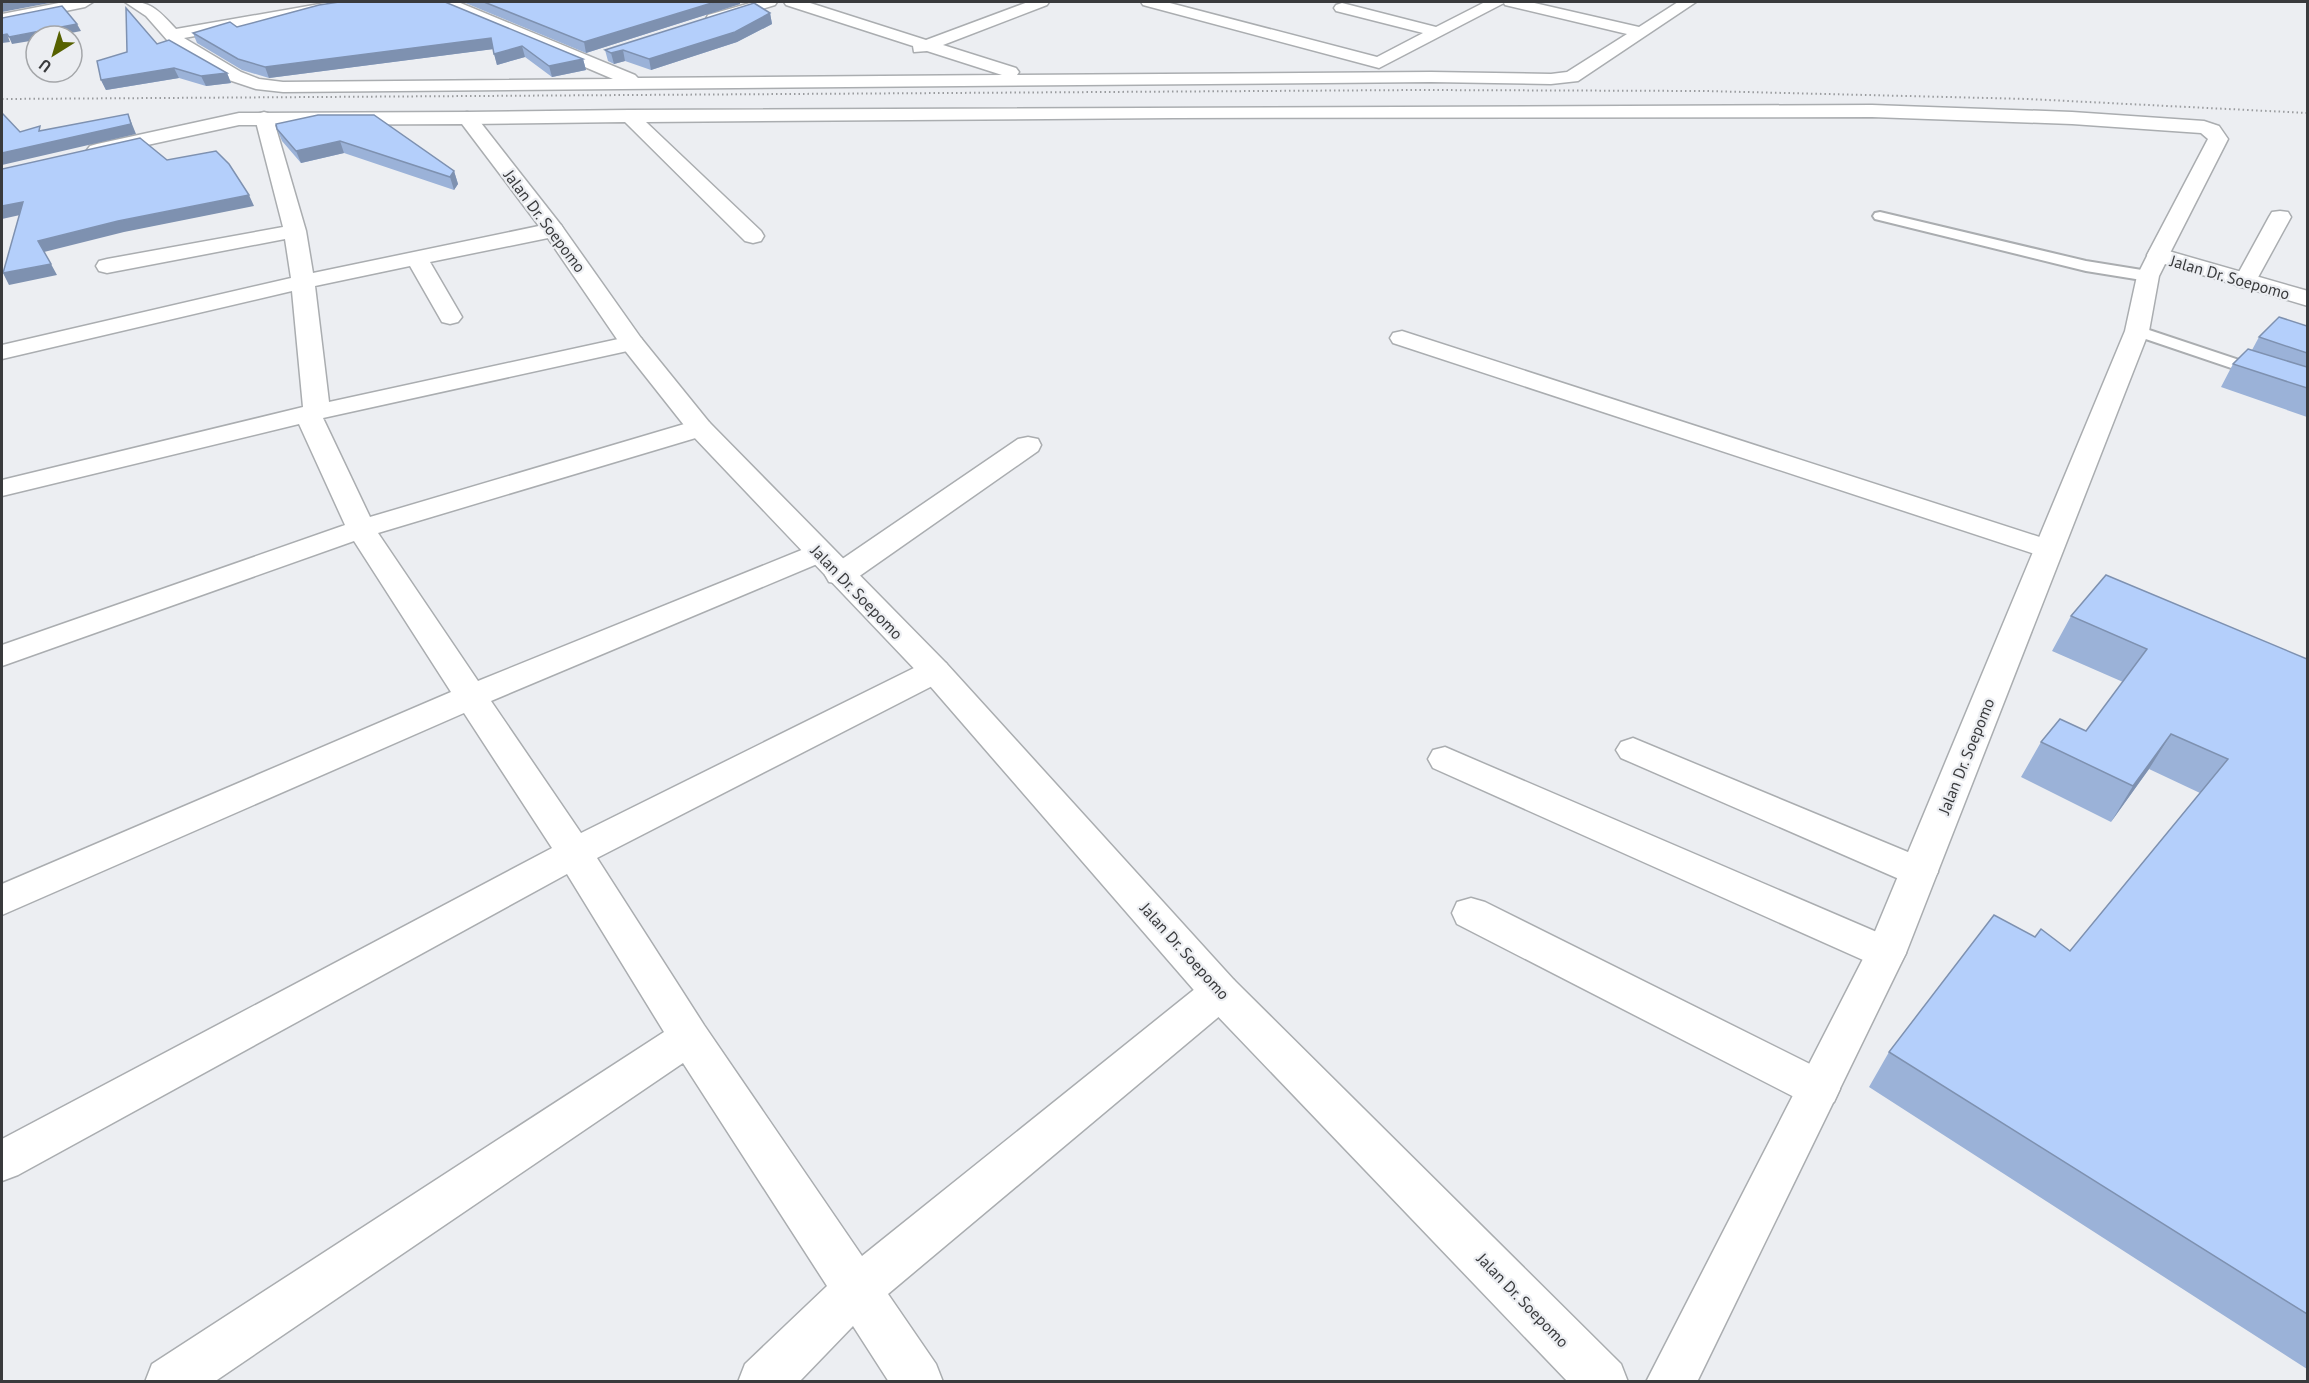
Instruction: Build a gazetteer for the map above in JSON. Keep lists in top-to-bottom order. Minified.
{"streets":{"street":["Jalan Dr. Soepomo"]},"north":"bottom left"}
